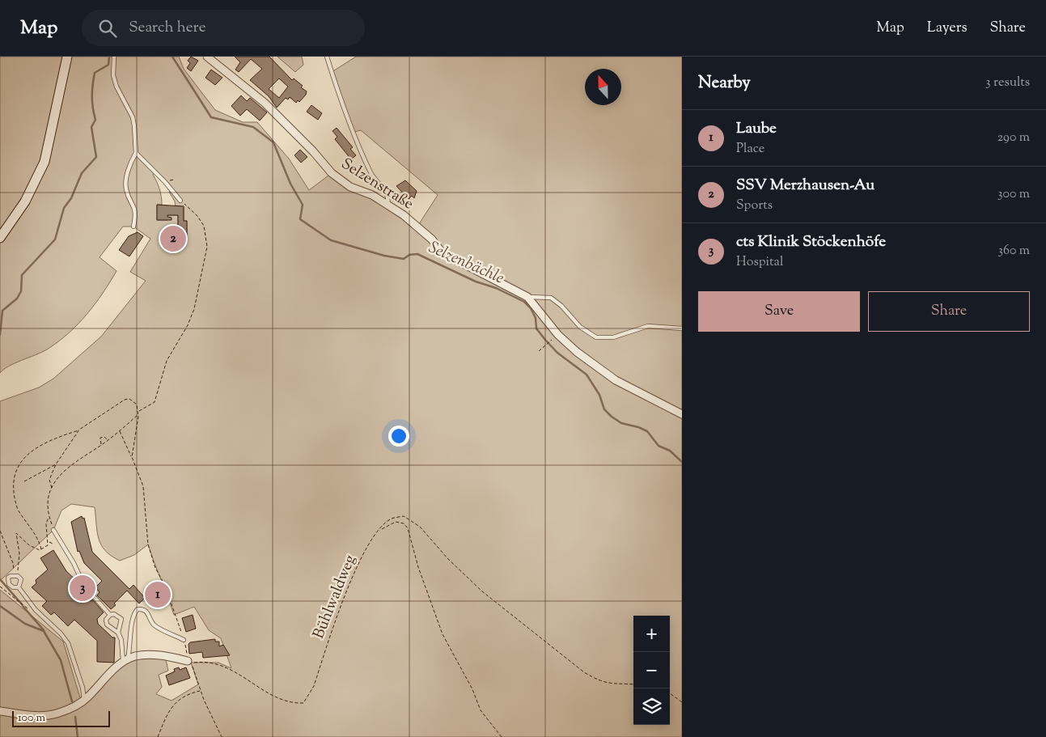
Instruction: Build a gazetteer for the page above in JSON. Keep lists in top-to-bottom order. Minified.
{"streets":{"street":["Selzenstraße"],"path":["Bühlwaldweg"]},"water":["Selzenbächle"],"scale_bar":"100 m","north":"top","page":{"header":"Map","search":"Search here","nav":["Map","Layers","Share"],"heading":["Nearby","3 results"],"list":[{"mark":"1","name":"Laube","note":"Place","value":"290 m"},{"mark":"2","name":"SSV Merzhausen-Au","note":"Sports","value":"300 m"},{"mark":"3","name":"cts Klinik Stöckenhöfe","note":"Hospital","value":"360 m"}],"pins":["2","3","1"],"buttons":["Save","Share"],"map_buttons":["+","−"],"scale":"100 m"}}
